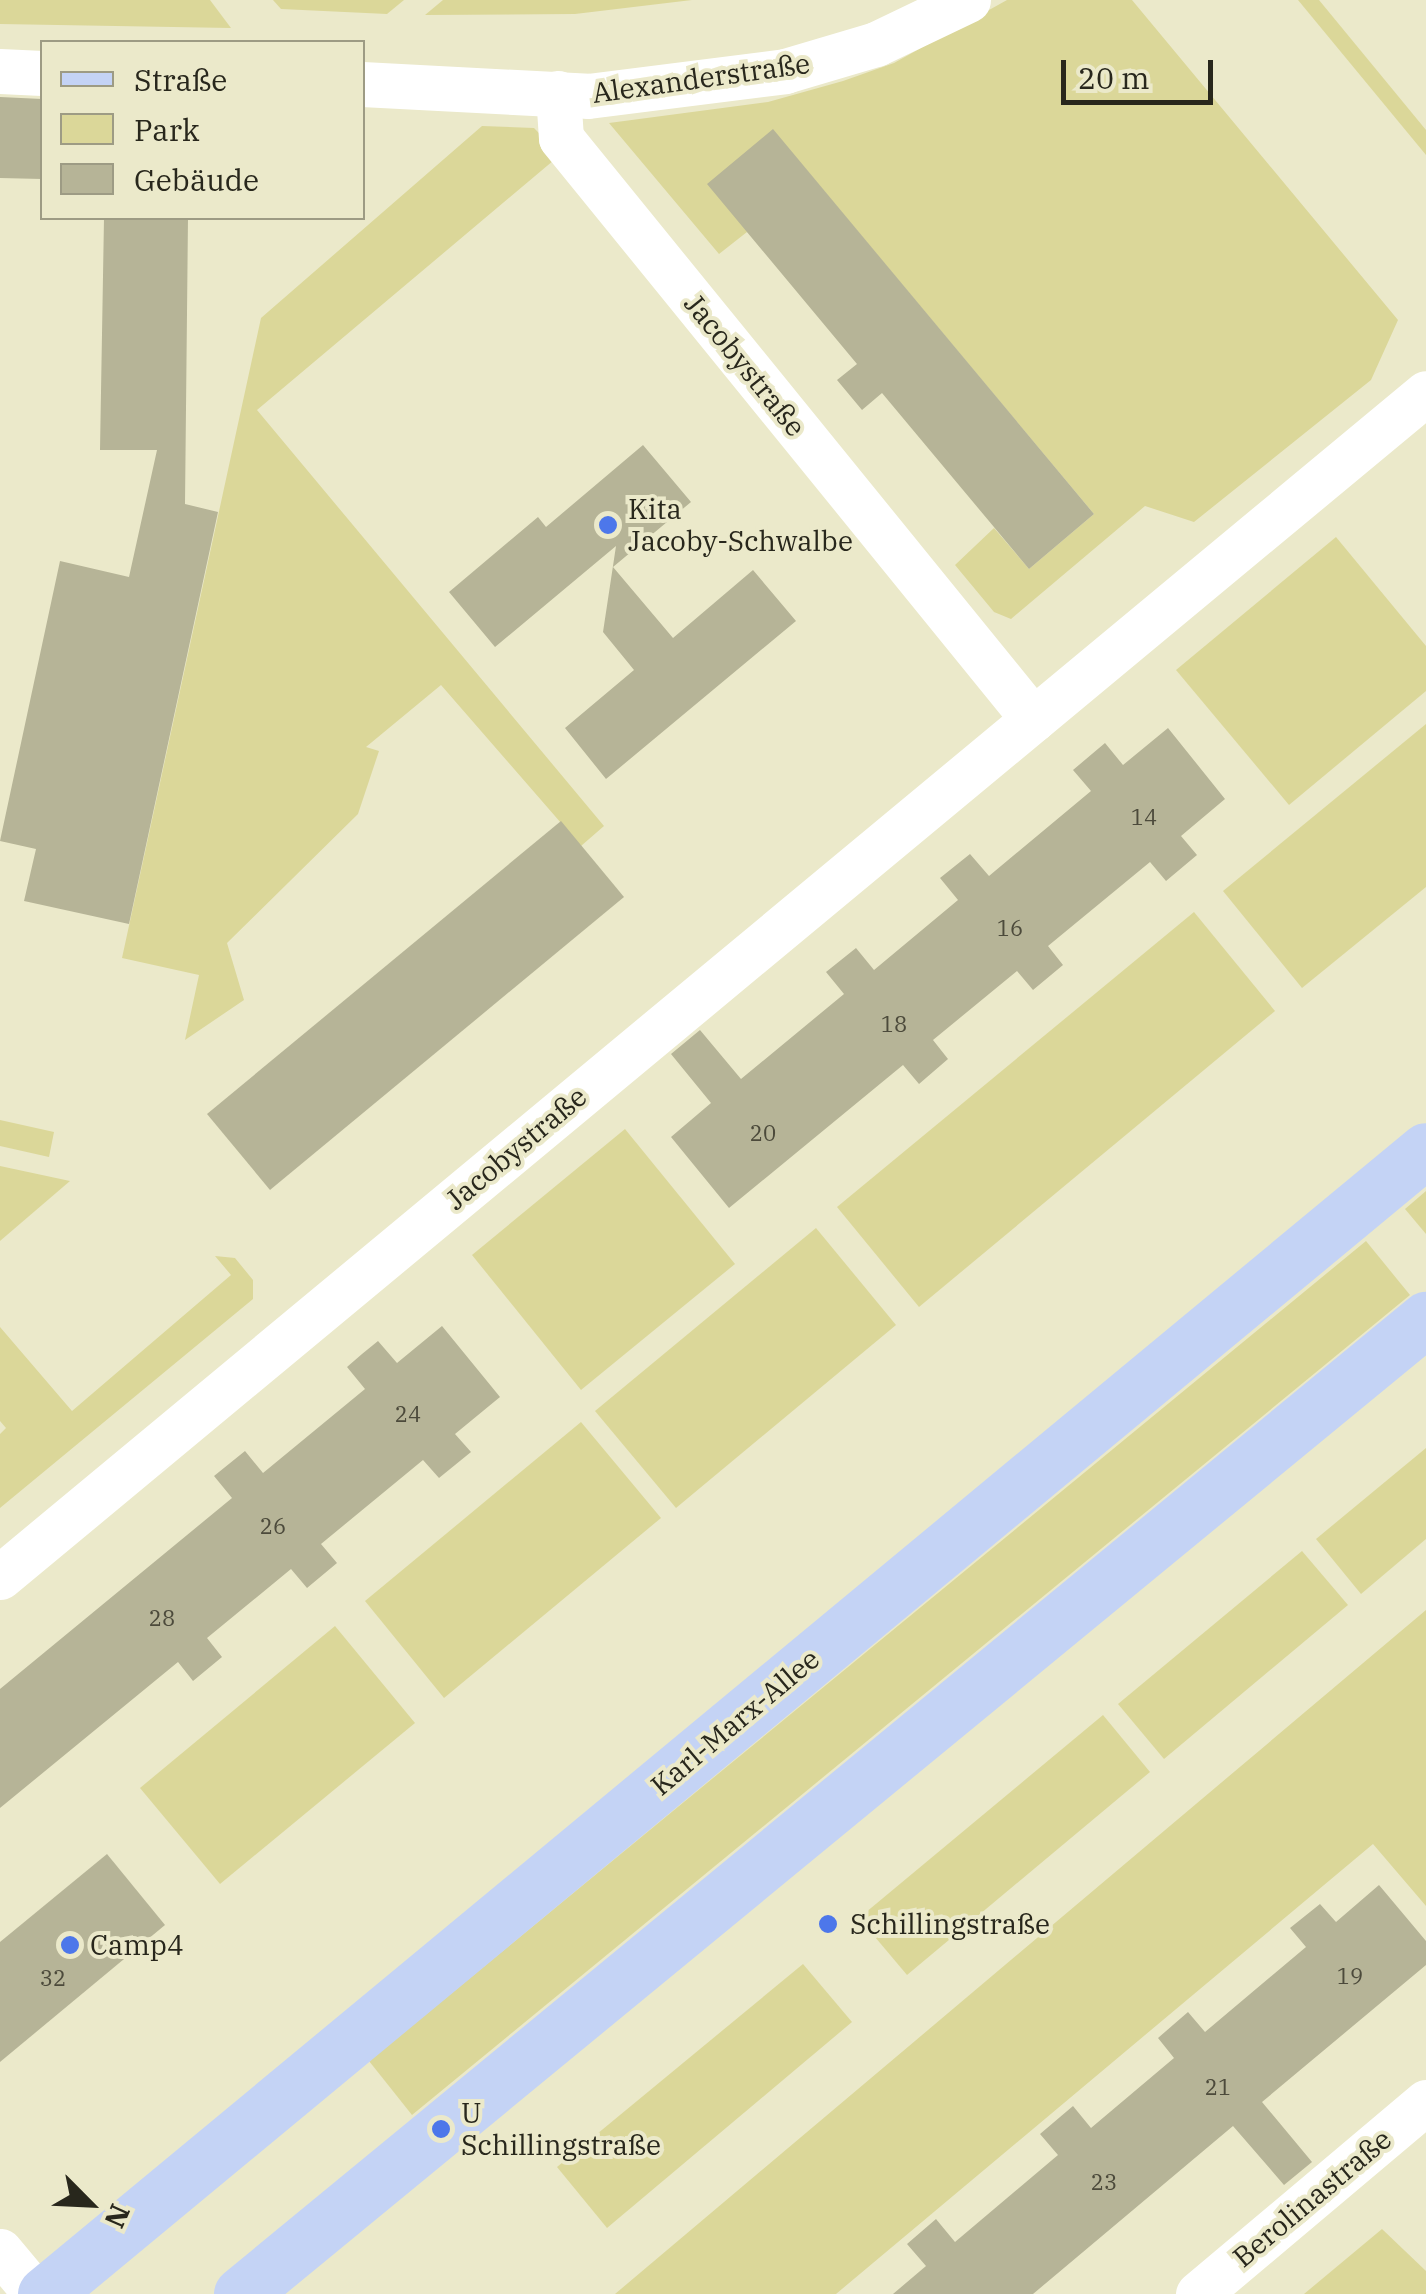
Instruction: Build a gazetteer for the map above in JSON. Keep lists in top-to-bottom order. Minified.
{"streets":{"main road":["Karl-Marx-Allee"],"street":["Alexanderstraße","Jacobystraße","Berolinastraße"]},"crossings":[["Alexanderstraße","Jacobystraße"]],"places":["Kita Jacoby-Schwalbe","Schillingstraße","Camp4","U Schillingstraße"],"house_numbers":["14","16","18","20","24","26","28","19","32","21","23"],"legend":["Straße","Park","Gebäude"],"scale_bar":"20 m","north":"bottom right"}
